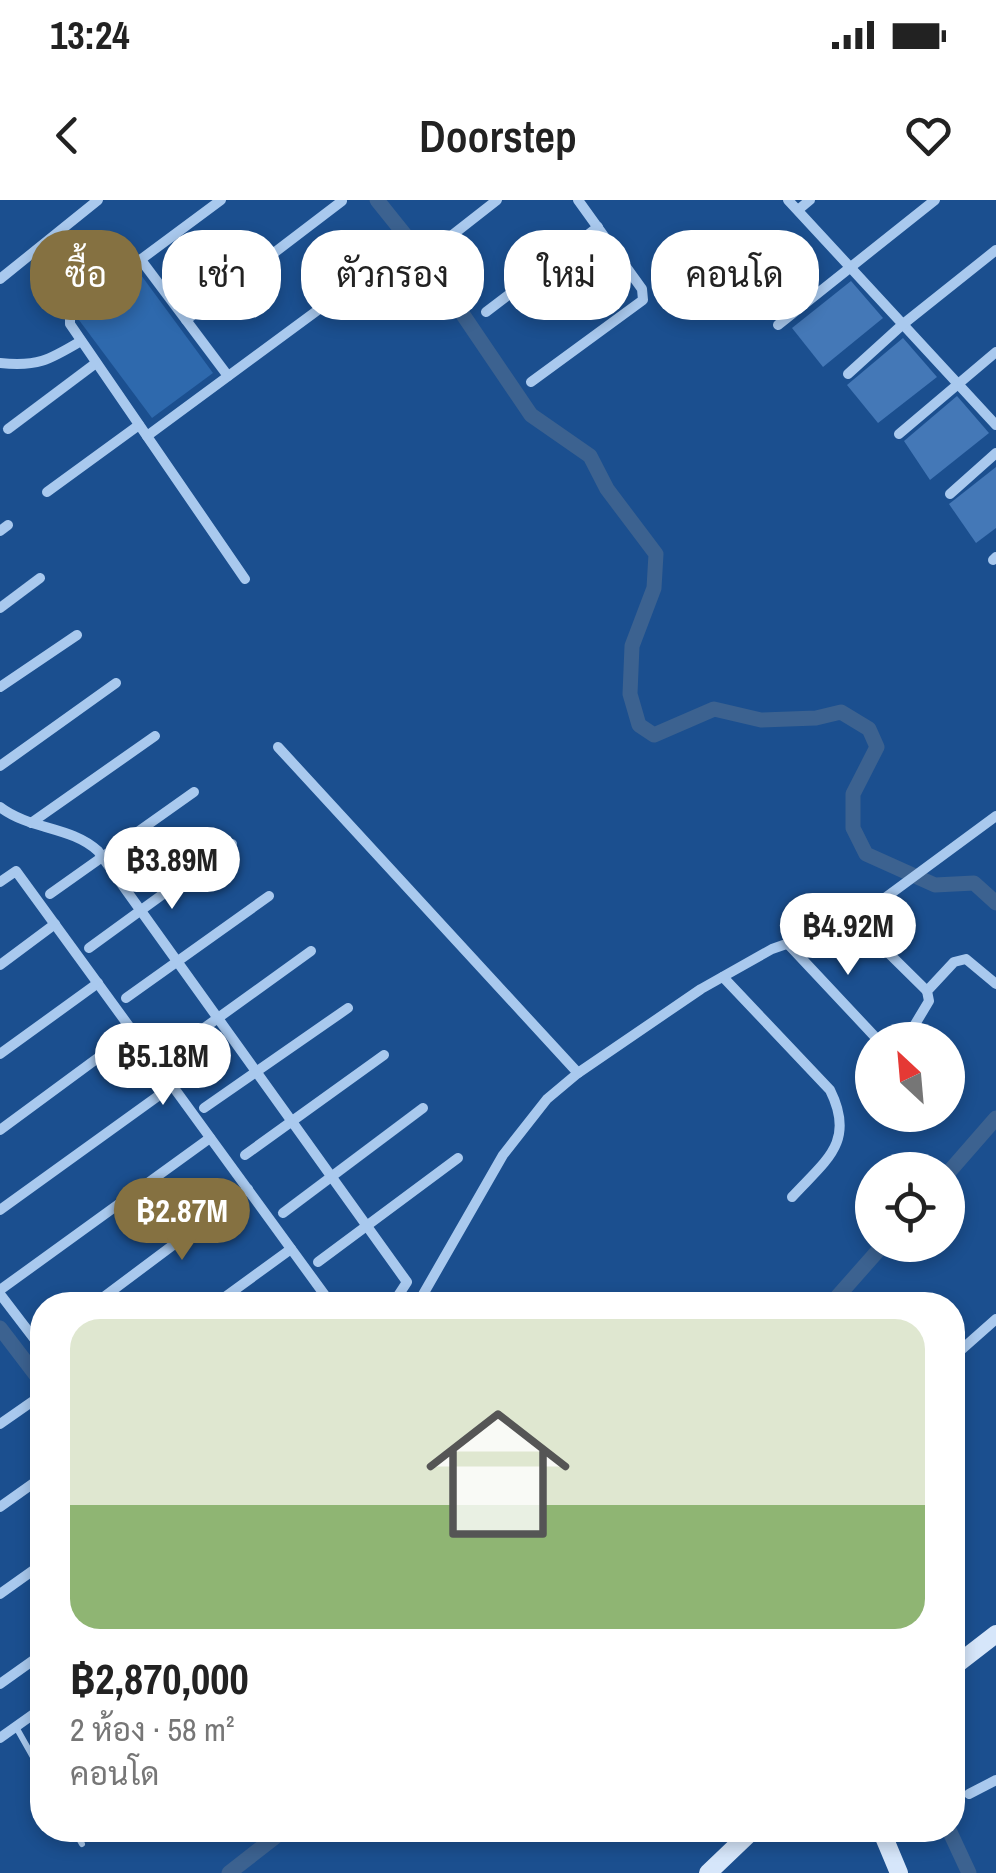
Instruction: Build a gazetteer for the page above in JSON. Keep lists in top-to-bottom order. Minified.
{"north":"top left","page":{"status":"13:24","header":"Doorstep","chip":["ซื้อ","เช่า","ตัวกรอง","ใหม่","คอนโด"],"price":["฿3.89M","฿4.92M","฿5.18M","฿2.87M"],"list":[{"name":"฿2,870,000","note":"2 ห้อง · 58 m² · คอนโด"}]}}
